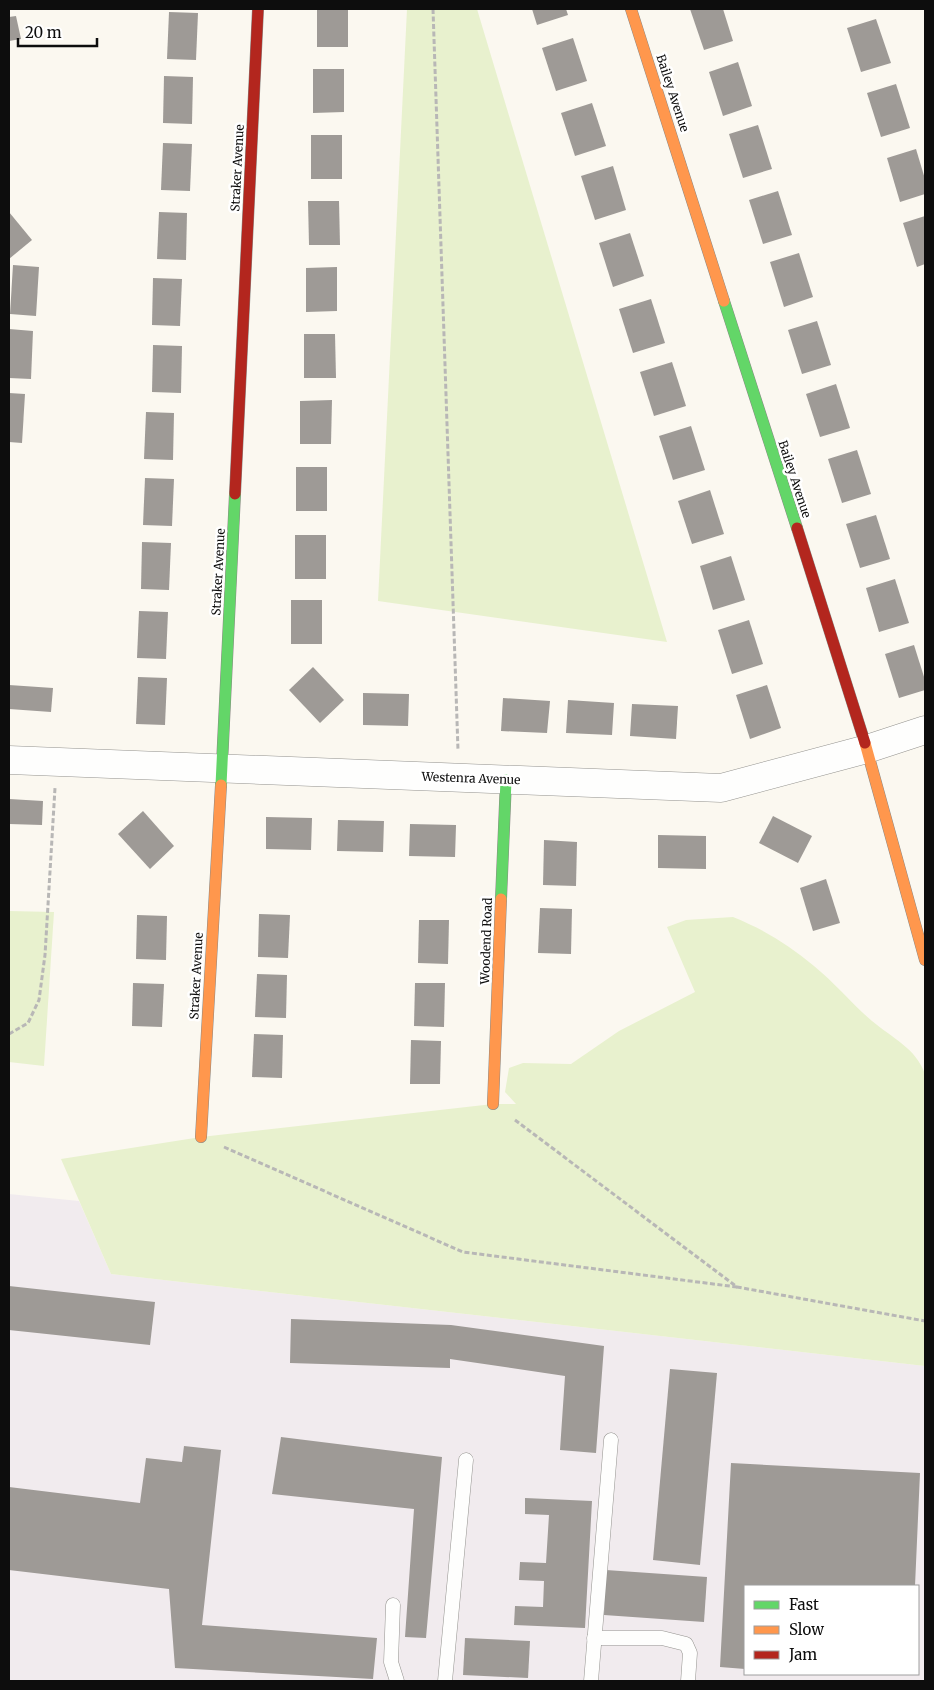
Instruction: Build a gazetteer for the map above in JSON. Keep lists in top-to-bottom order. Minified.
{"streets":{"street":["Bailey Avenue","Straker Avenue","Westenra Avenue","Woodend Road"]},"crossings":[["Bailey Avenue","Westenra Avenue"],["Straker Avenue","Westenra Avenue"],["Westenra Avenue","Woodend Road"]],"legend":["Fast","Slow","Jam"],"scale_bar":"20 m"}
